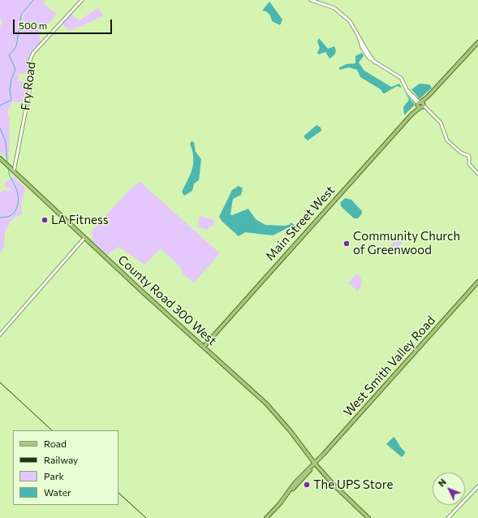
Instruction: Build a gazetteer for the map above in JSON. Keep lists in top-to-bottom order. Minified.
{"streets":{"main road":["Main Street West","County Road 300 West","West Smith Valley Road"],"street":["Fry Road"]},"crossings":[["Fry Road","County Road 300 West"],["Main Street West","County Road 300 West"],["County Road 300 West","West Smith Valley Road"]],"places":["LA Fitness","Community Church of Greenwood","The UPS Store"],"legend":["Road","Railway","Park","Water"],"scale_bar":"500 m","north":"top left"}
